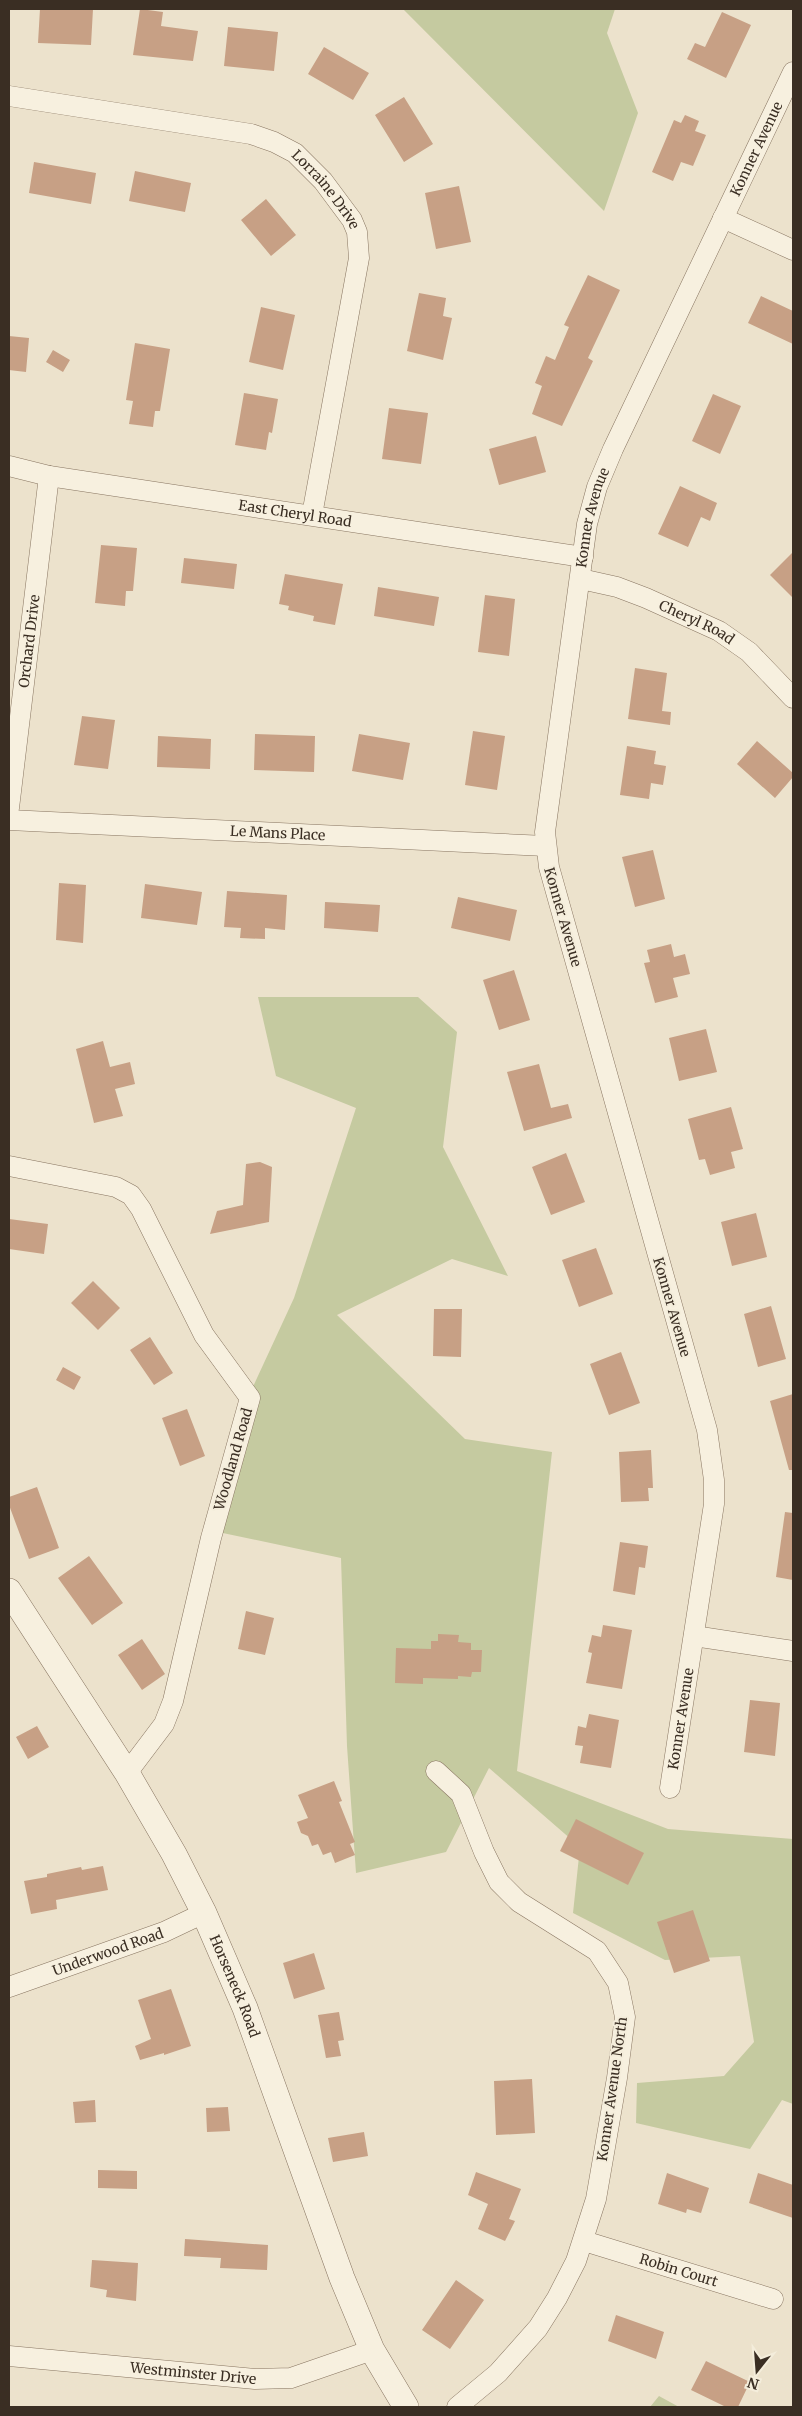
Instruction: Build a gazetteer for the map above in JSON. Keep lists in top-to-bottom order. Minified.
{"streets":{"street":["Konner Avenue","Lorraine Drive","East Cheryl Road","Cheryl Road","Orchard Drive","Le Mans Place","Woodland Road","Underwood Road","Horseneck Road","Konner Avenue North","Robin Court","Westminster Drive"]},"crossings":[["Konner Avenue","East Cheryl Road"],["Konner Avenue","Cheryl Road"],["Konner Avenue","Le Mans Place"],["Lorraine Drive","East Cheryl Road"],["East Cheryl Road","Orchard Drive"],["Woodland Road","Horseneck Road"],["Underwood Road","Horseneck Road"],["Horseneck Road","Westminster Drive"],["Konner Avenue North","Robin Court"]],"north":"bottom"}
